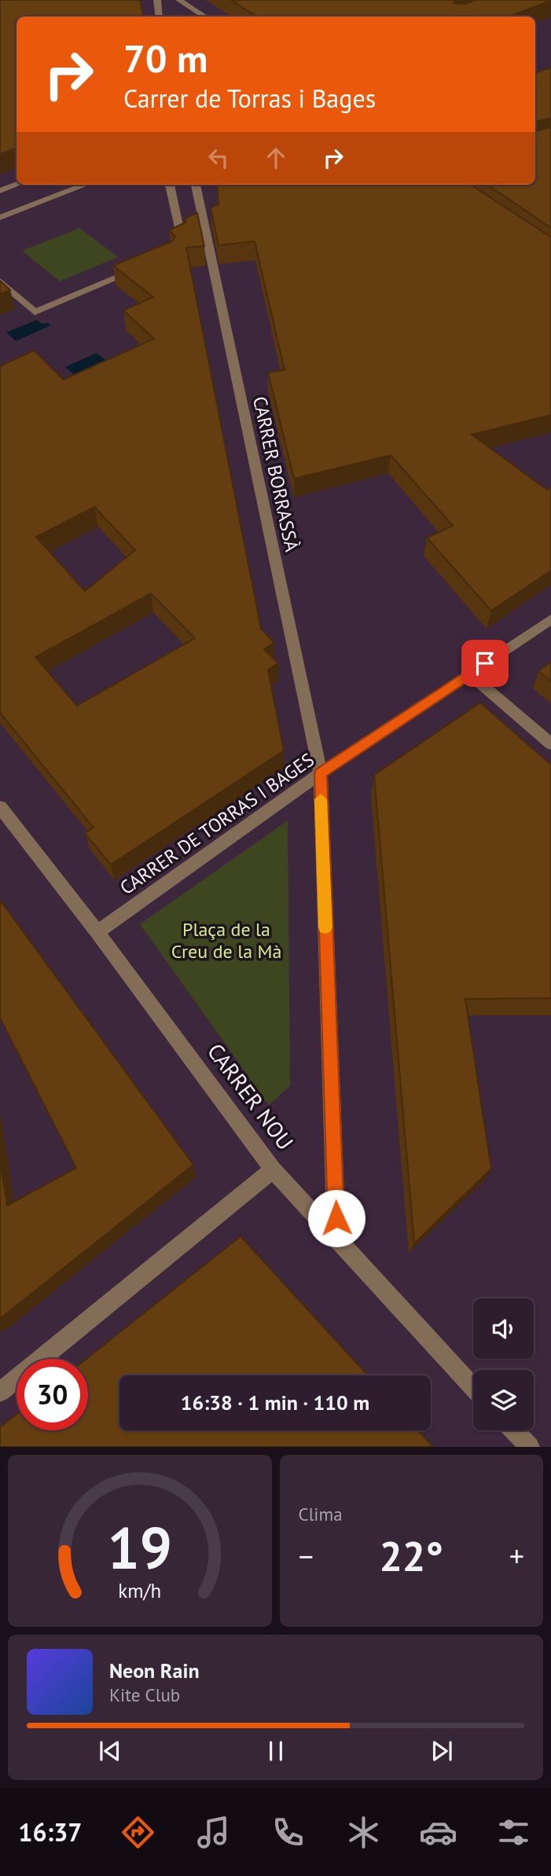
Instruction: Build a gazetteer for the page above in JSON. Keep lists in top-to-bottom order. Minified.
{"streets":{"street":["CARRER BORRASSÀ","CARRER DE TORRAS I BAGES","CARRER NOU"]},"crossings":[["CARRER BORRASSÀ","CARRER DE TORRAS I BAGES"],["CARRER DE TORRAS I BAGES","CARRER NOU"]],"parks":["Plaça de la Creu de la Mà"],"page":{"turn":["70 m","Carrer de Torras i Bages"],"limit":"30","trip":"16:38 · 1 min · 110 m","tile":"Clima","heat":["−","22°","+"],"song":["Neon Rain","Kite Club"],"tabs":"16:37","gauge":["19","km/h"]}}
